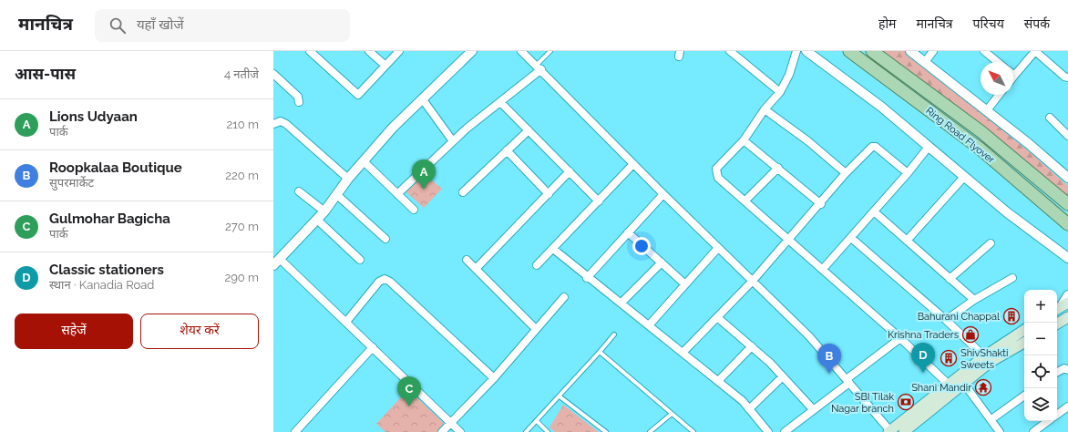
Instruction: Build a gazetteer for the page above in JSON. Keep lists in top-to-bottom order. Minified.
{"streets":{"main road":["Ring Road Flyover"]},"places":{"building":["Bahurani Chappal","ShivShakti Sweets"],"shop":["Krishna Traders"],"temple":["Shani Mandir"],"bank":["SBI Tilak Nagar branch"]},"north":"top left","page":{"header":"मानचित्र","search":"यहाँ खोजें","nav":["होम","मानचित्र","परिचय","संपर्क"],"heading":["आस-पास","4 नतीजे"],"list":[{"mark":"A","name":"Lions Udyaan","note":"पार्क","value":"210 m"},{"mark":"B","name":"Roopkalaa Boutique","note":"सुपरमार्केट","value":"220 m"},{"mark":"C","name":"Gulmohar Bagicha","note":"पार्क","value":"270 m"},{"mark":"D","name":"Classic stationers","note":"स्थान · Kanadia Road","value":"290 m"}],"pins":["A","D","B","C"],"map_buttons":["+","−"],"buttons":["सहेजें","शेयर करें"]}}
